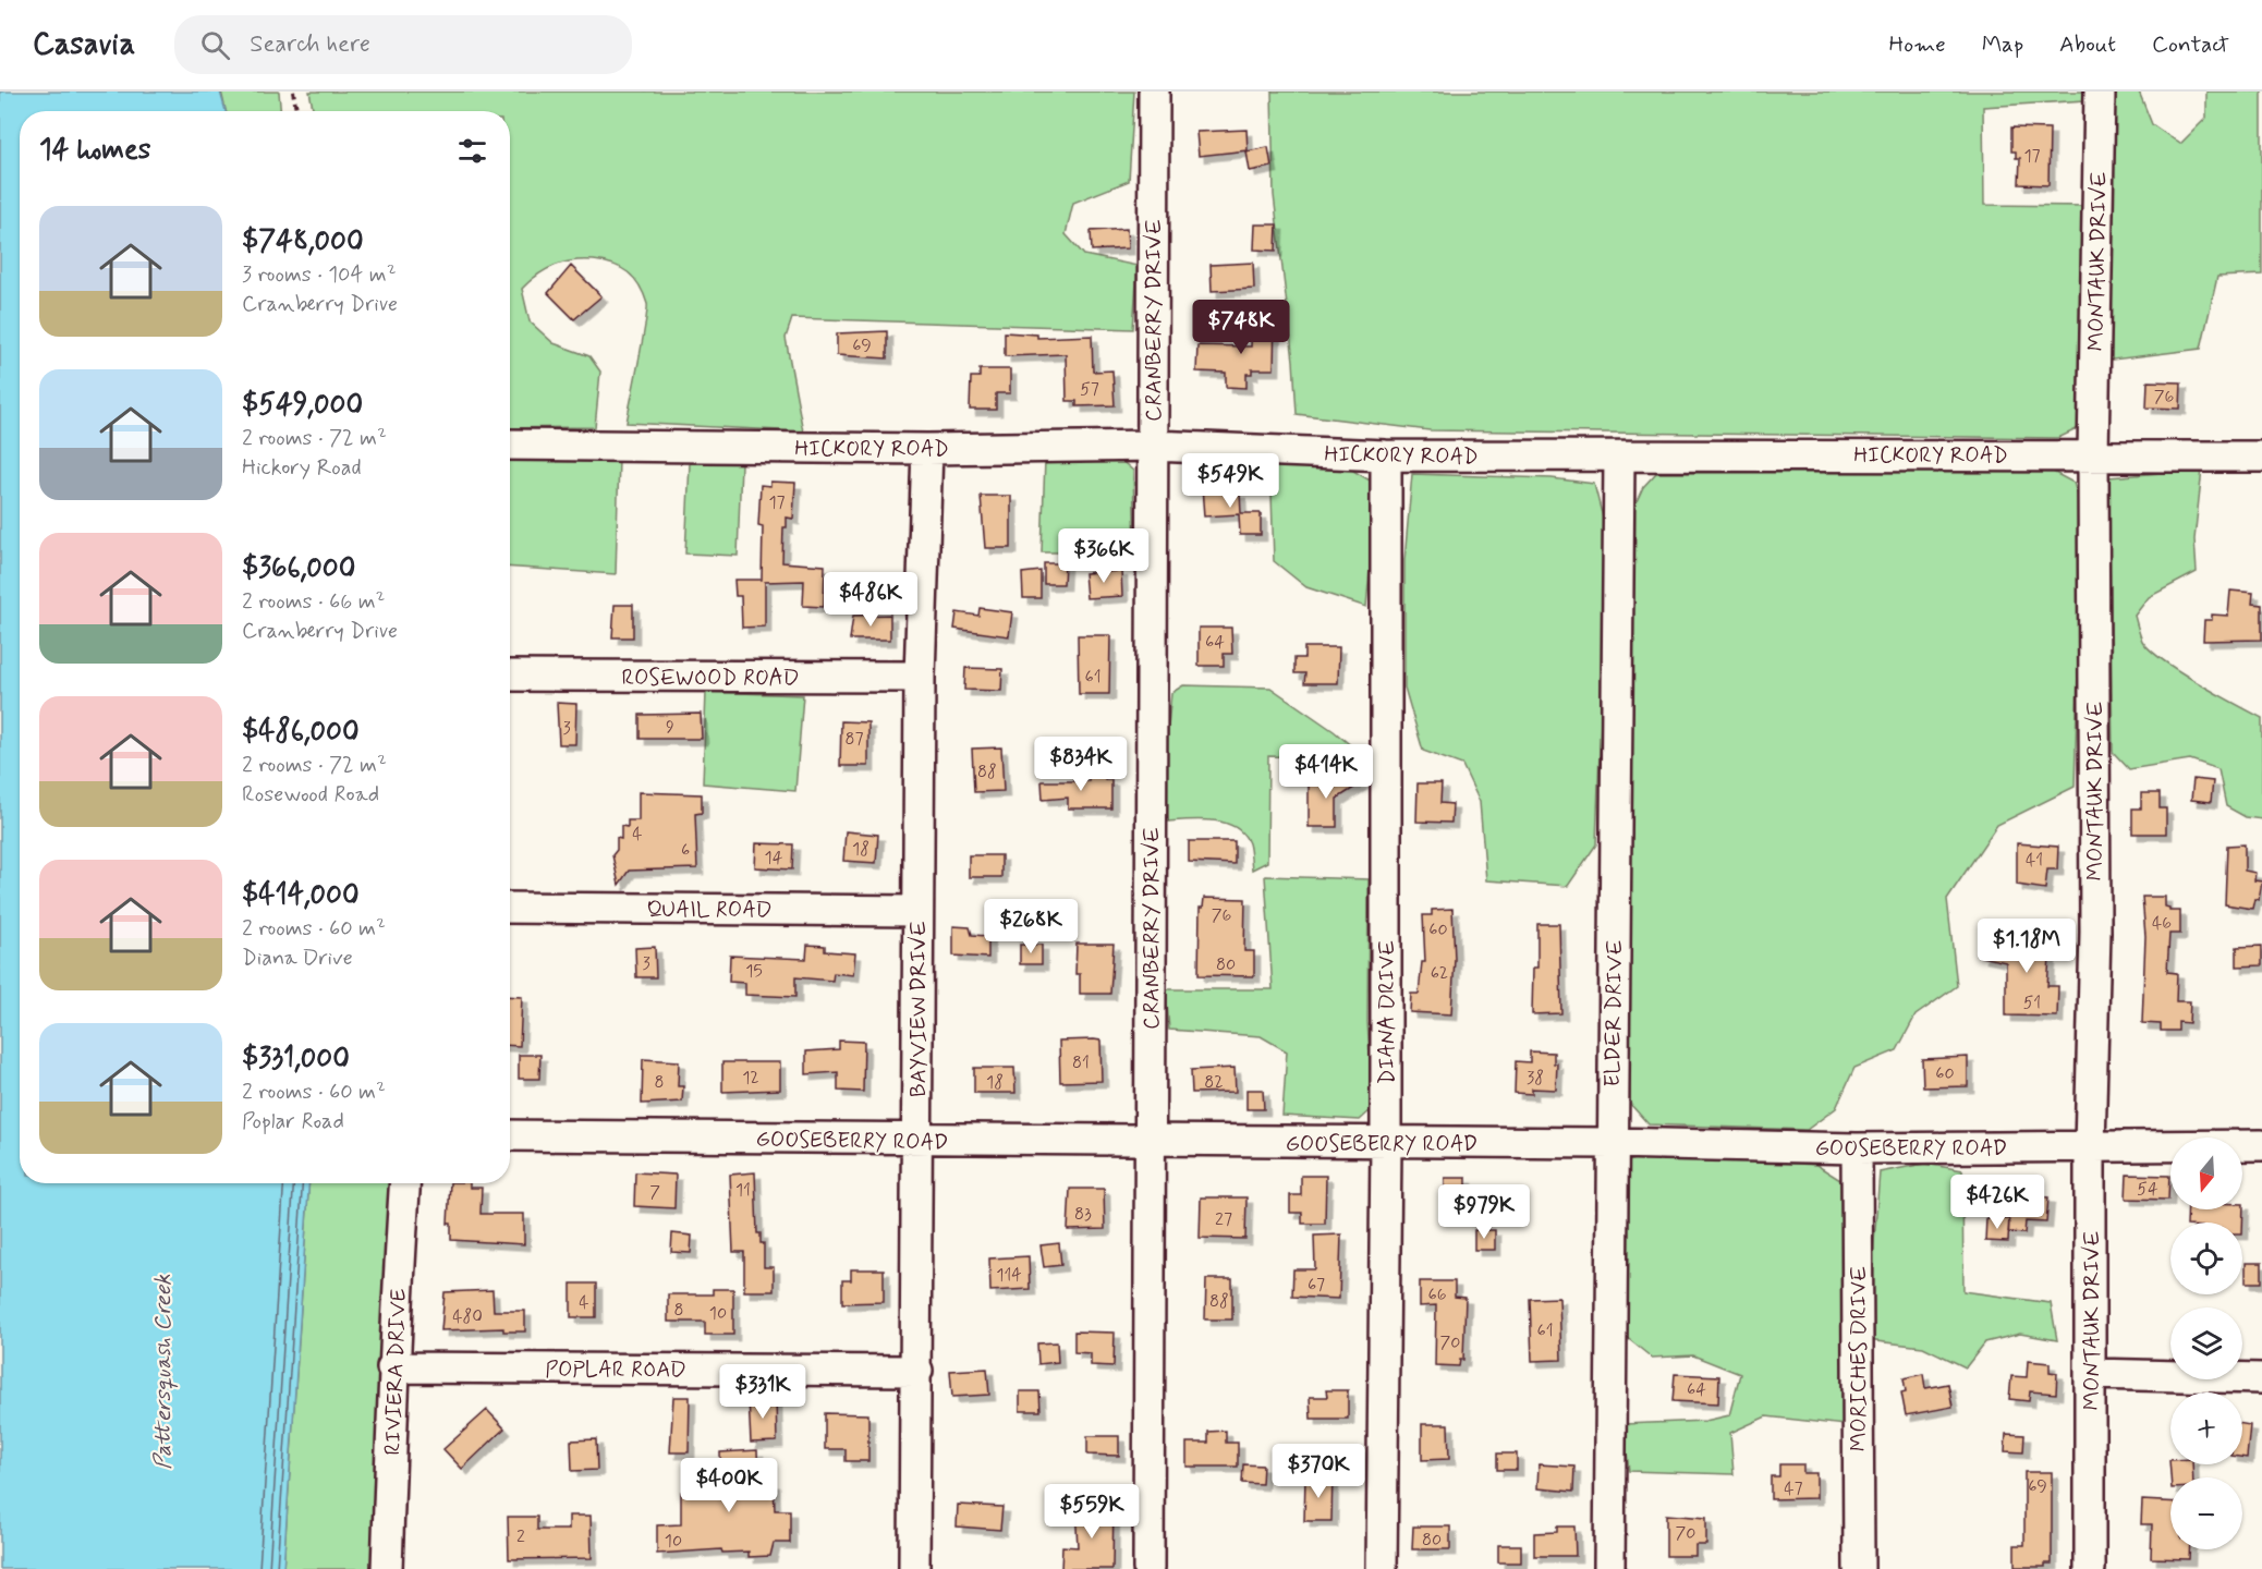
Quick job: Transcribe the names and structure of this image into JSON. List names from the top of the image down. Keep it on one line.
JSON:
{"streets":{"street":["MONTAUK DRIVE","CRANBERRY DRIVE","HICKORY ROAD","ROSEWOOD ROAD","QUAIL ROAD","BAYVIEW DRIVE","DIANA DRIVE","ELDER DRIVE","GOOSEBERRY ROAD","MORICHES DRIVE","POPLAR ROAD","RIVIERA DRIVE"]},"crossings":[["MONTAUK DRIVE","HICKORY ROAD"],["MONTAUK DRIVE","GOOSEBERRY ROAD"],["CRANBERRY DRIVE","HICKORY ROAD"],["CRANBERRY DRIVE","GOOSEBERRY ROAD"],["HICKORY ROAD","BAYVIEW DRIVE"],["HICKORY ROAD","DIANA DRIVE"],["HICKORY ROAD","ELDER DRIVE"],["ROSEWOOD ROAD","BAYVIEW DRIVE"],["QUAIL ROAD","BAYVIEW DRIVE"],["BAYVIEW DRIVE","GOOSEBERRY ROAD"],["BAYVIEW DRIVE","POPLAR ROAD"],["DIANA DRIVE","GOOSEBERRY ROAD"],["ELDER DRIVE","GOOSEBERRY ROAD"],["GOOSEBERRY ROAD","MORICHES DRIVE"],["POPLAR ROAD","RIVIERA DRIVE"]],"water":["Pattersquash Creek"],"house_numbers":["17","69","57","76","17","64","61","9","3","87","88","4","18","6","14","41","76","46","60","3","80","15","62","51","81","60","12","38","8","18","82","54","11","7","83","27","114","67","66","88","4","8","10","480","61","70","64","69","47","70","2","80","10"],"north":"bottom","page":{"header":"Casavia","search":"Search here","nav":["Home","Map","About","Contact"],"heading":"14 homes","list":[{"name":"$748,000","note":"3 rooms · 104 m² · Cranberry Drive"},{"name":"$549,000","note":"2 rooms · 72 m² · Hickory Road"},{"name":"$366,000","note":"2 rooms · 66 m² · Cranberry Drive"},{"name":"$486,000","note":"2 rooms · 72 m² · Rosewood Road"},{"name":"$414,000","note":"2 rooms · 60 m² · Diana Drive"},{"name":"$331,000","note":"2 rooms · 60 m² · Poplar Road"}],"price":["$748K","$549K","$366K","$486K","$834K","$414K","$268K","$1.18M","$426K","$979K","$331K","$370K","$400K","$559K"],"map_buttons":["+","−"]}}
